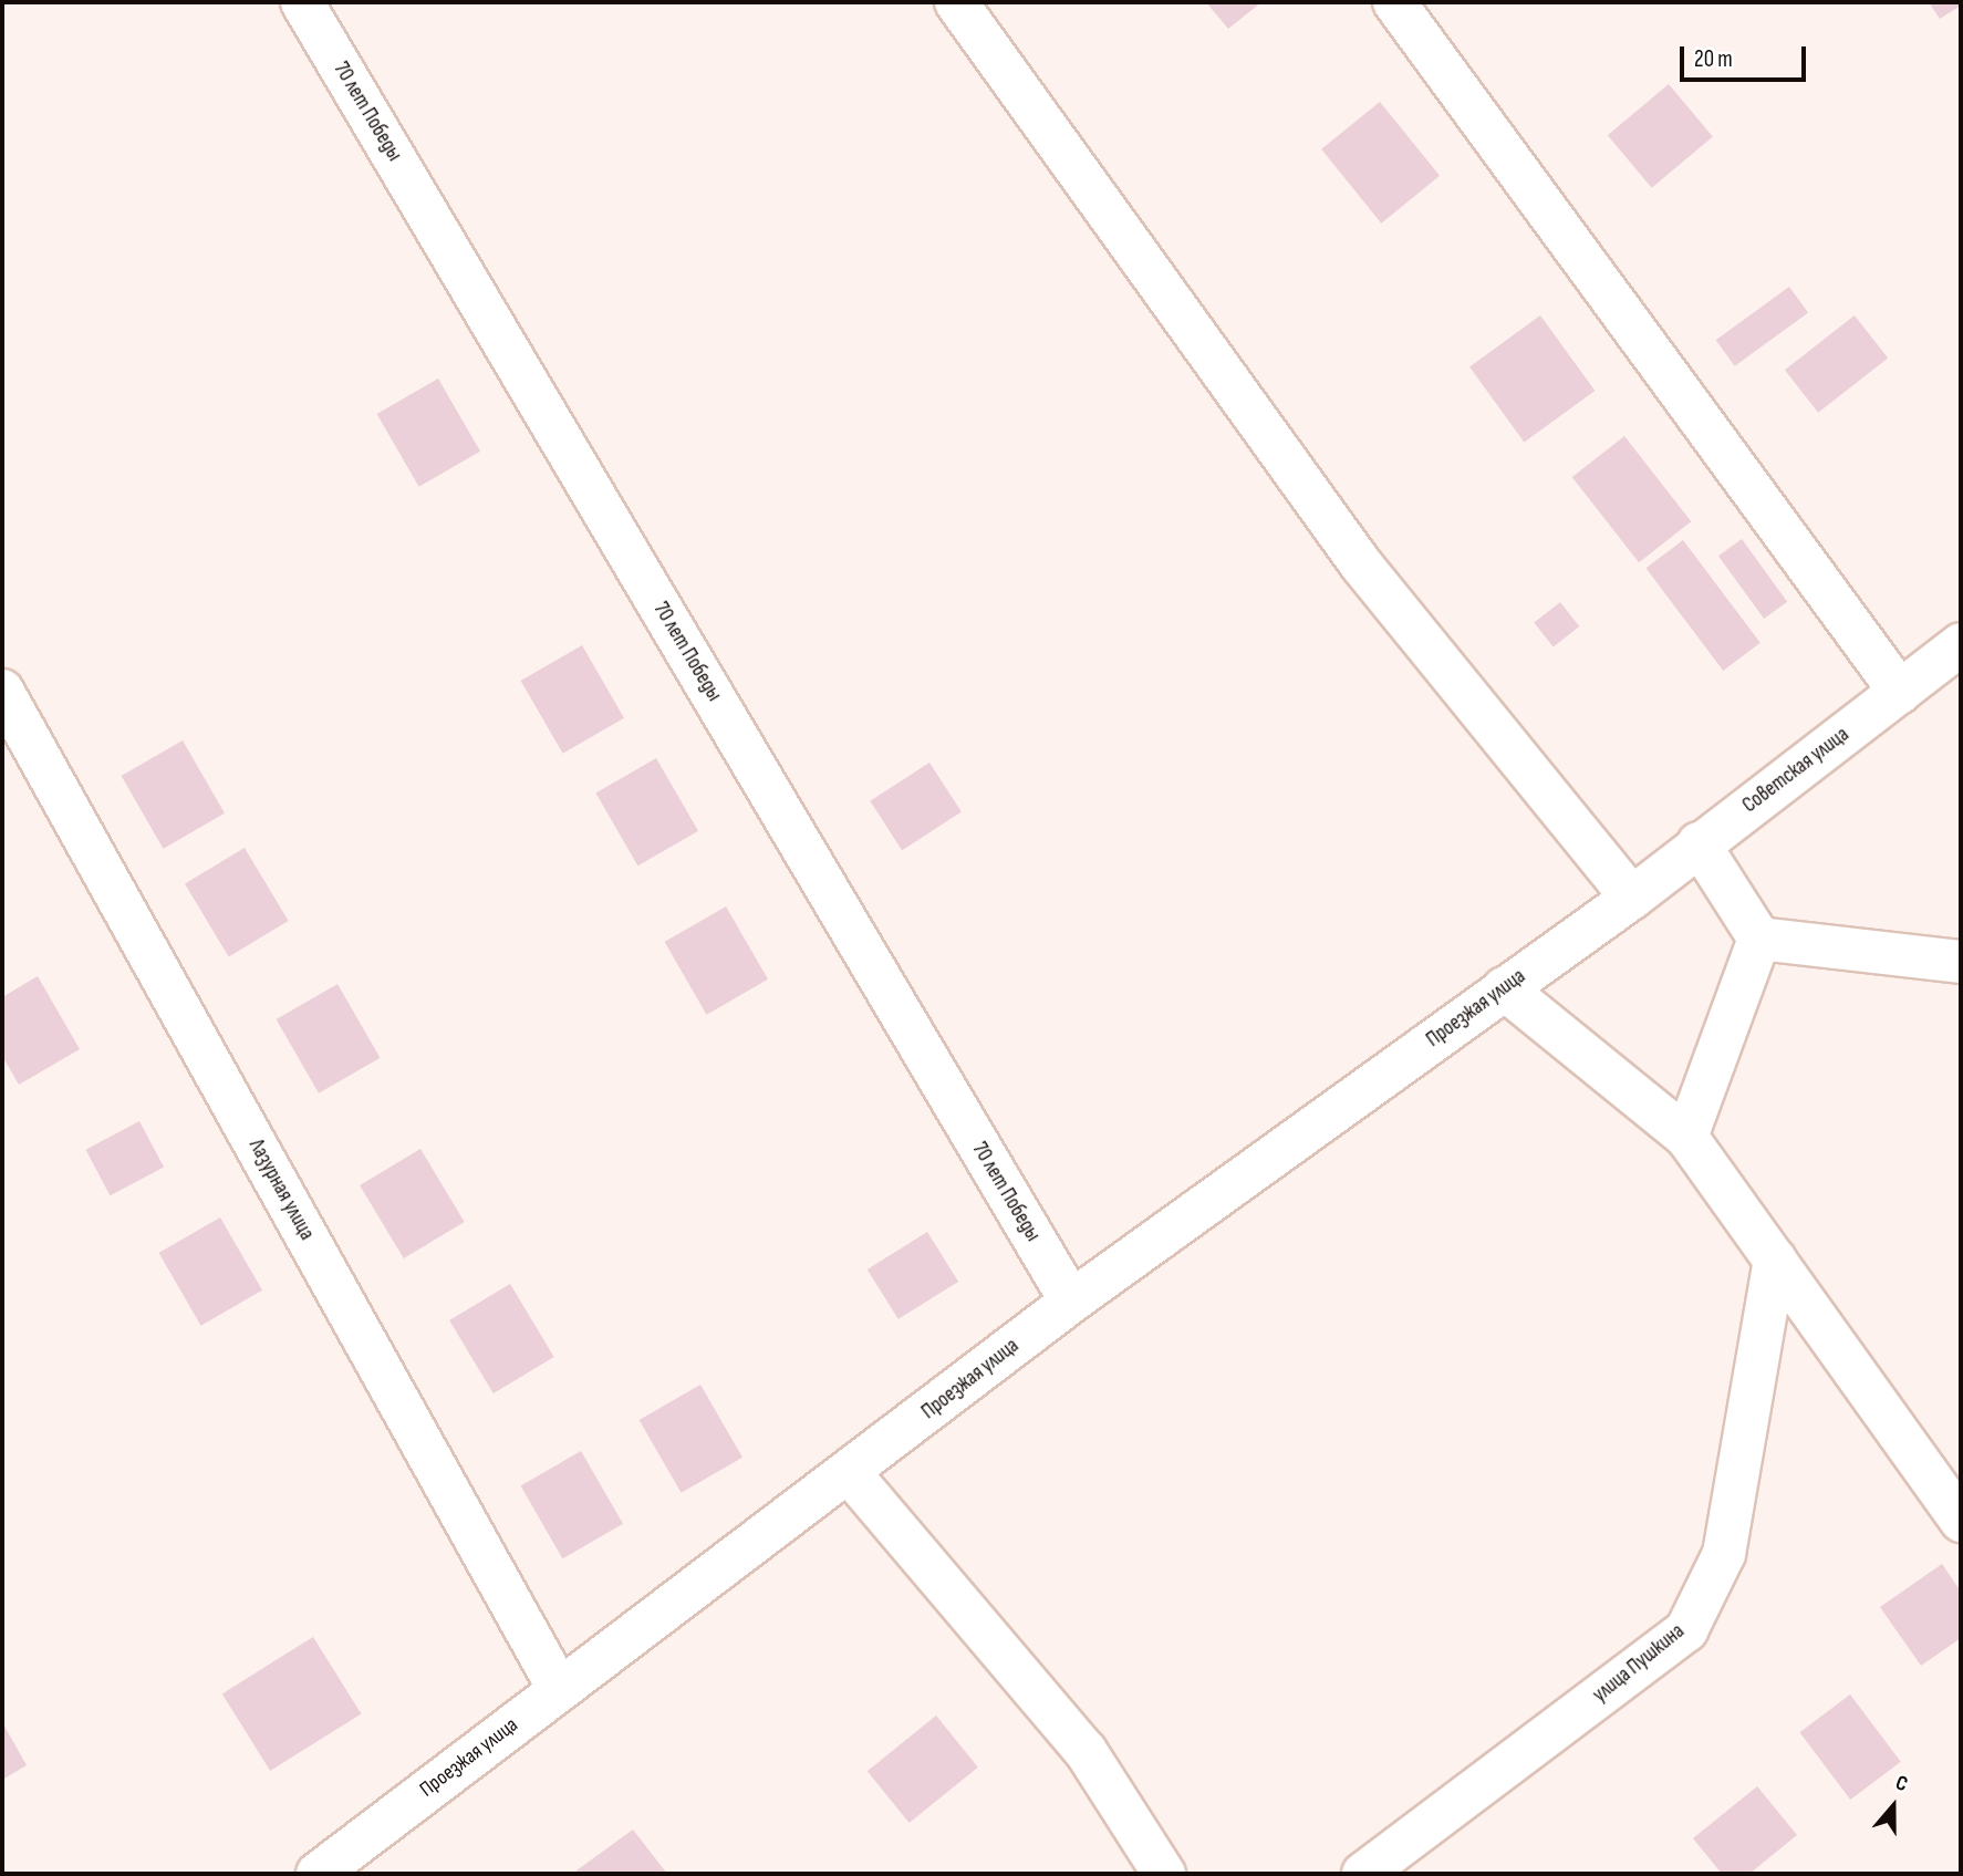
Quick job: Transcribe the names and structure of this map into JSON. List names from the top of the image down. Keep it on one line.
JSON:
{"streets":{"street":["70 лет Победы","Советская улица","Проезжая улица","Лазурная улица","улица Пушкина"]},"crossings":[["70 лет Победы","Проезжая улица"],["Советская улица","Проезжая улица"],["Проезжая улица","Лазурная улица"]],"scale_bar":"20 m","north":"top"}
